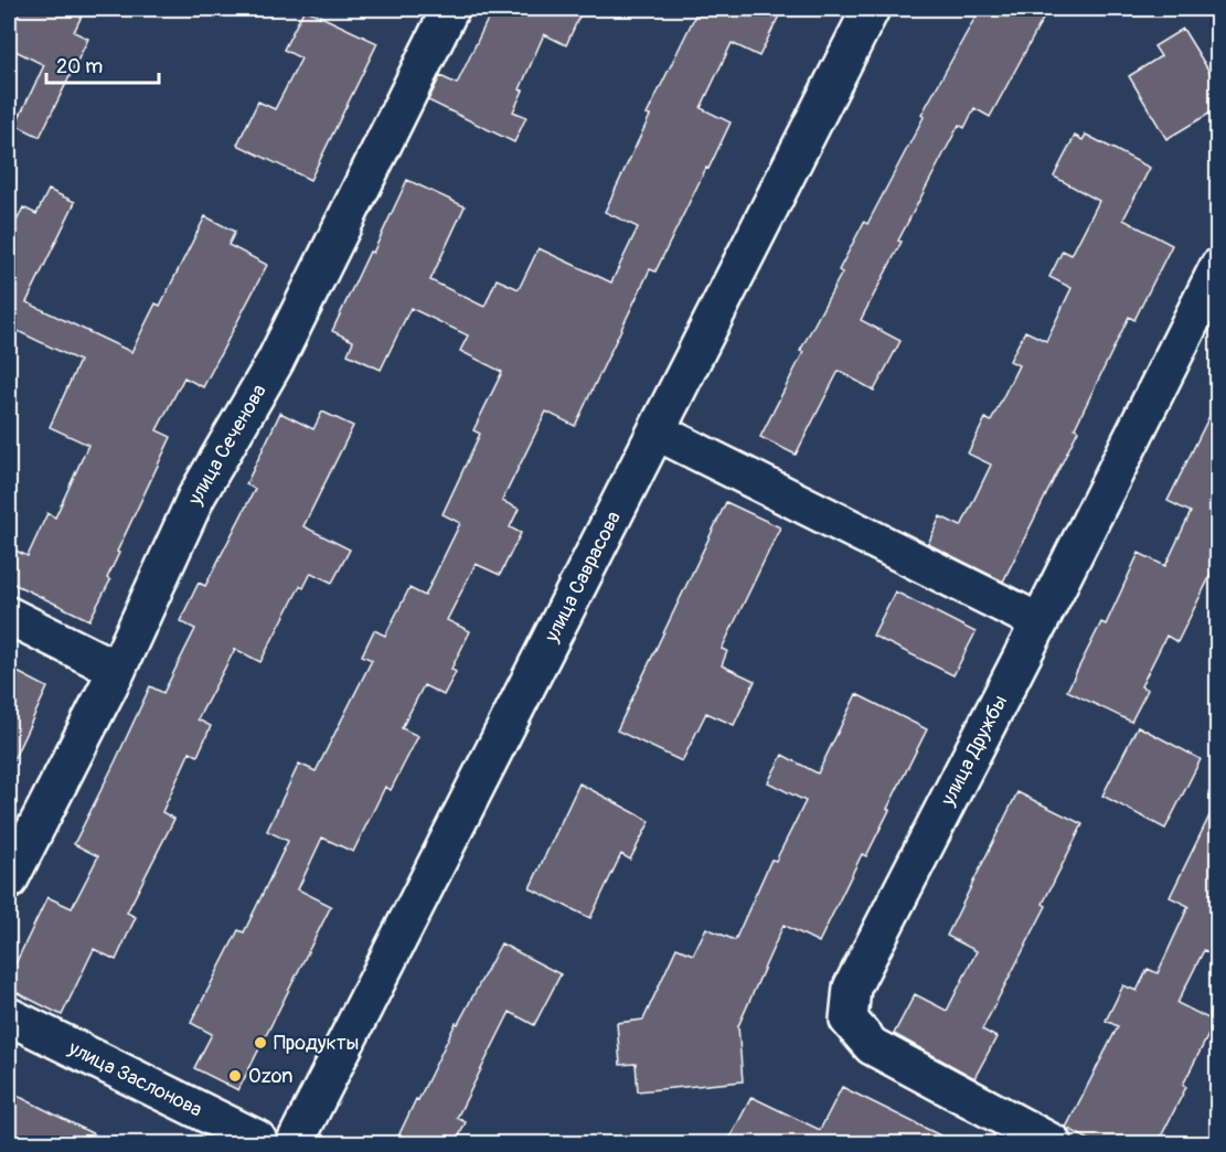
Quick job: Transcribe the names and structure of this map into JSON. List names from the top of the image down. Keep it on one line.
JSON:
{"streets":{"street":["улица Сеченова","улица Саврасова","улица Дружбы","улица Заслонова"]},"places":["Продукты","Ozon"],"scale_bar":"20 m"}
